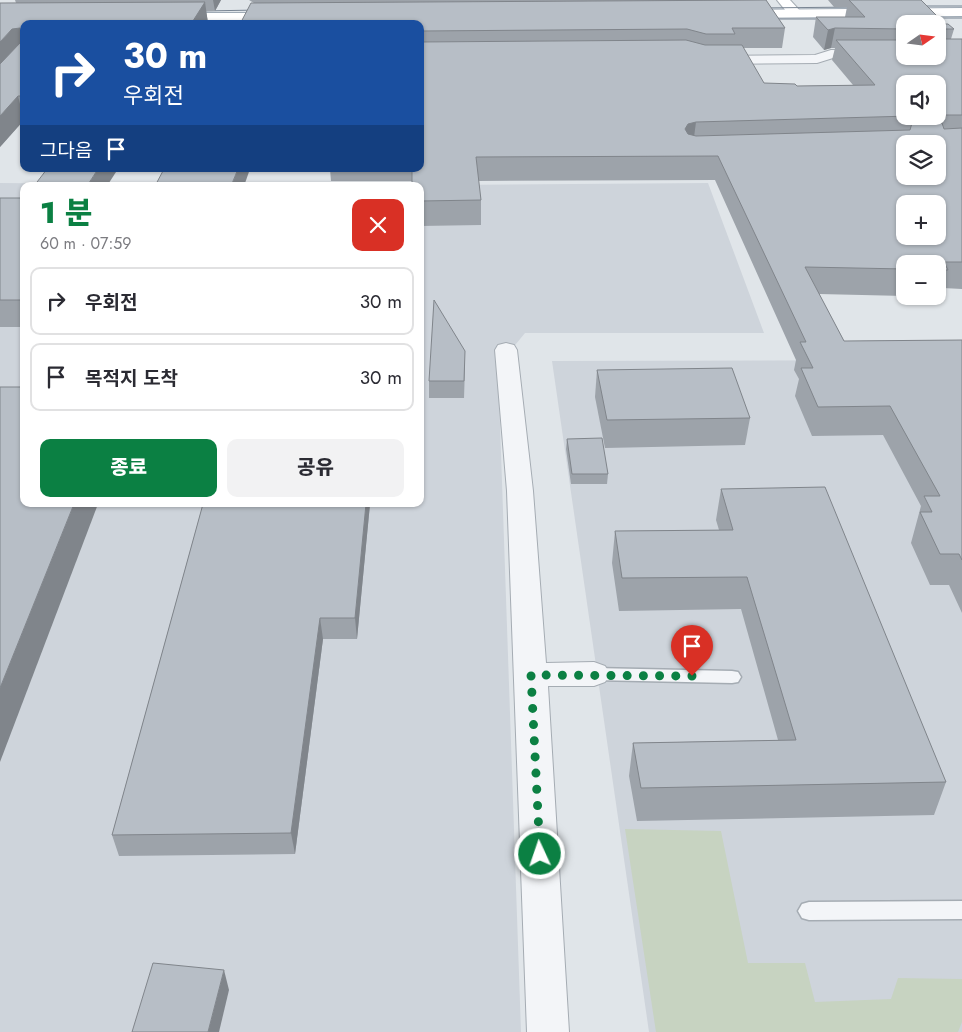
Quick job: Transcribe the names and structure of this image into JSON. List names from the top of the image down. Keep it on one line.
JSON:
{"north":"right","page":{"map_buttons":["+","−"],"turn":["30 m","우회전"],"then":"그다음","heading":["1 분","60 m · 07:59"],"list":[{"name":"우회전","value":"30 m"},{"name":"목적지 도착","value":"30 m"}],"buttons":["종료","공유"]}}
